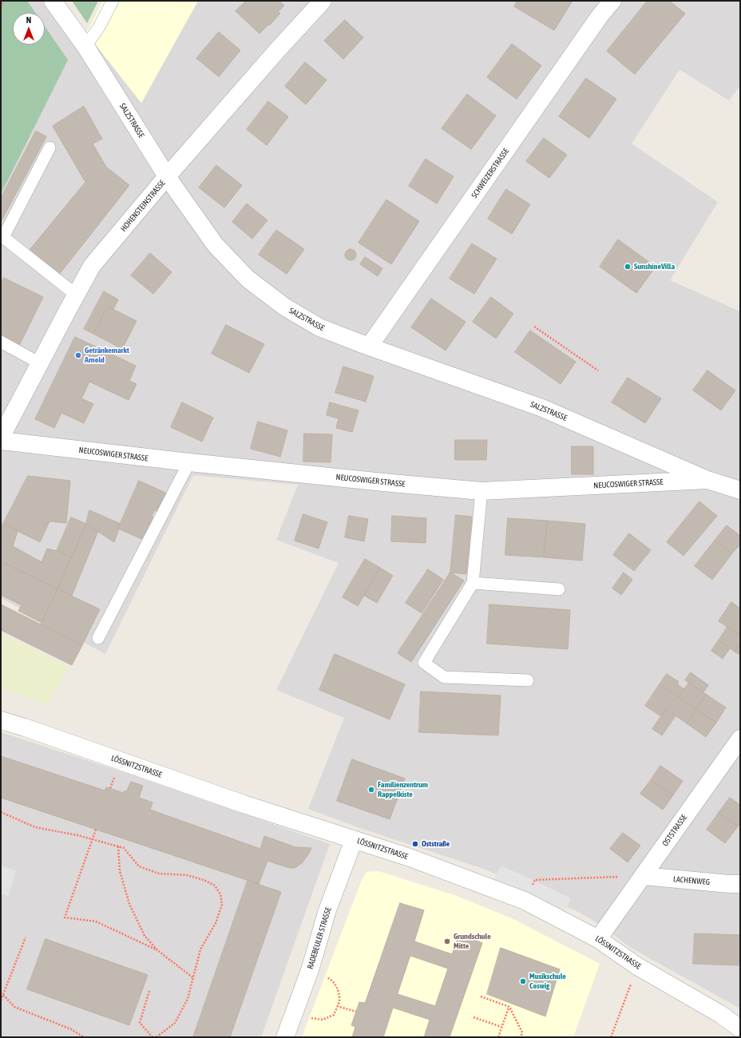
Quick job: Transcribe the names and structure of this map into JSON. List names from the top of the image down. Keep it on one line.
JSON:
{"streets":{"street":["SALZSTRASSE","SCHWEIZERSTRASSE","HOHENSTEINSTRASSE","NEUCOSWIGER STRASSE","LÖSSNITZSTRASSE","OSTSTRASSE","LACHENWEG","RADEBEULER STRASSE"]},"crossings":[["SALZSTRASSE","SCHWEIZERSTRASSE"],["SALZSTRASSE","HOHENSTEINSTRASSE"],["SALZSTRASSE","NEUCOSWIGER STRASSE"],["LÖSSNITZSTRASSE","OSTSTRASSE"],["LÖSSNITZSTRASSE","RADEBEULER STRASSE"],["OSTSTRASSE","LACHENWEG"]],"places":["SunshineVilla","Getränkemarkt Arnold","Familienzentrum Rappelkiste","Oststraße","Grundschule Mitte","Musikschule Coswig"],"north":"top"}
